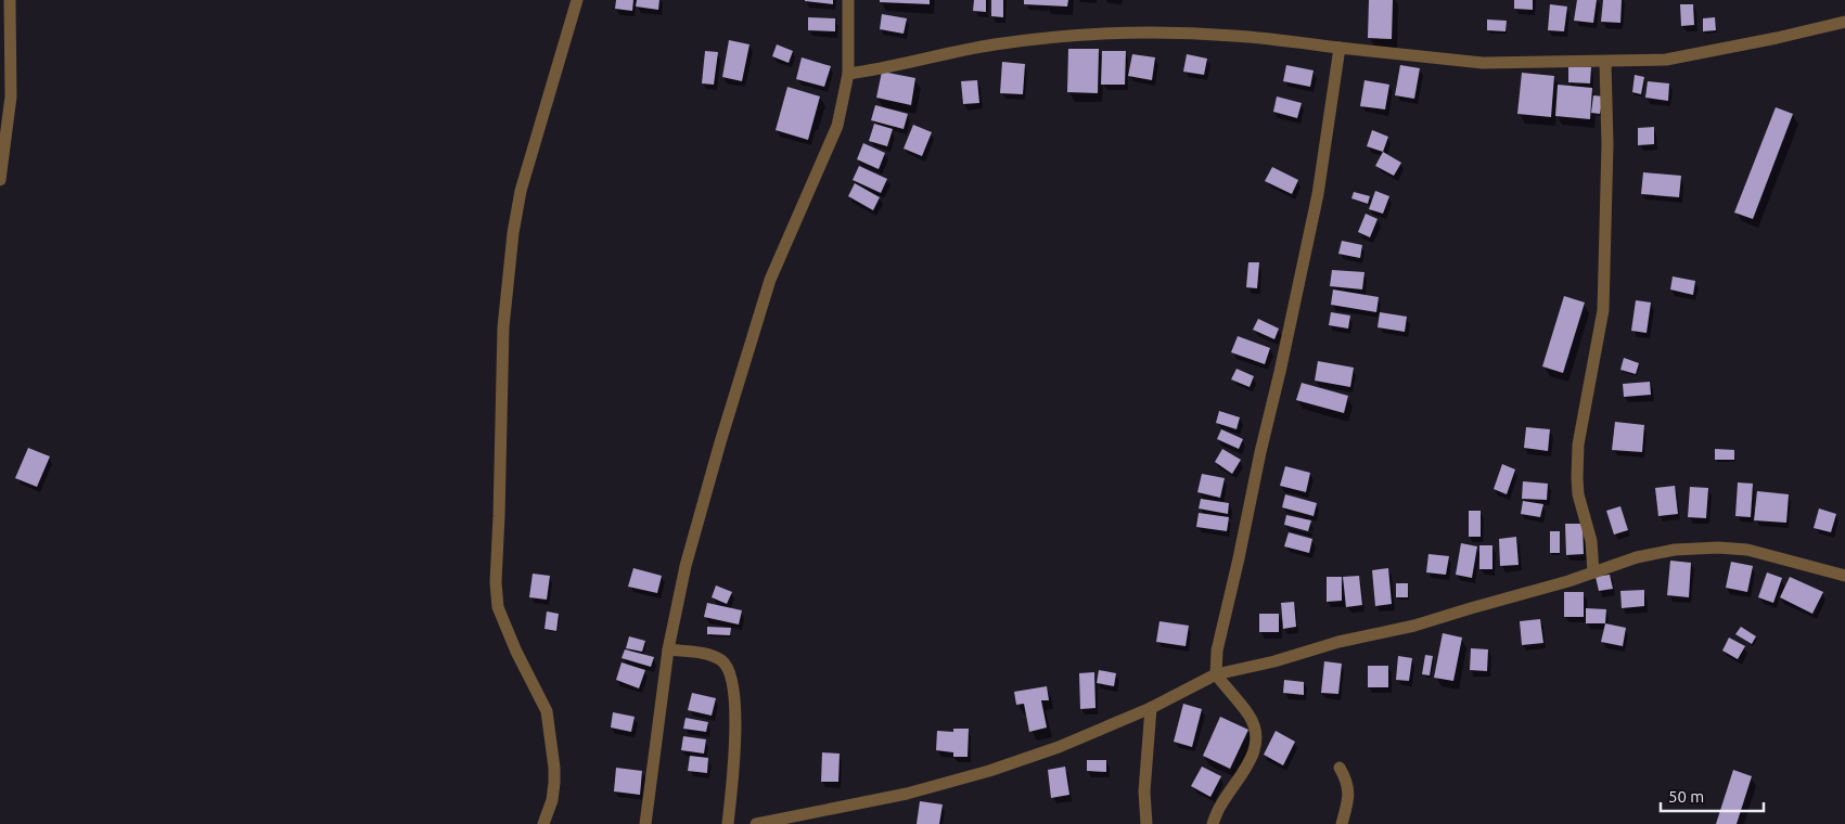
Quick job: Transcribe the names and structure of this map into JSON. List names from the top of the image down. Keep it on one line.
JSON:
{"scale_bar":"50 m"}
